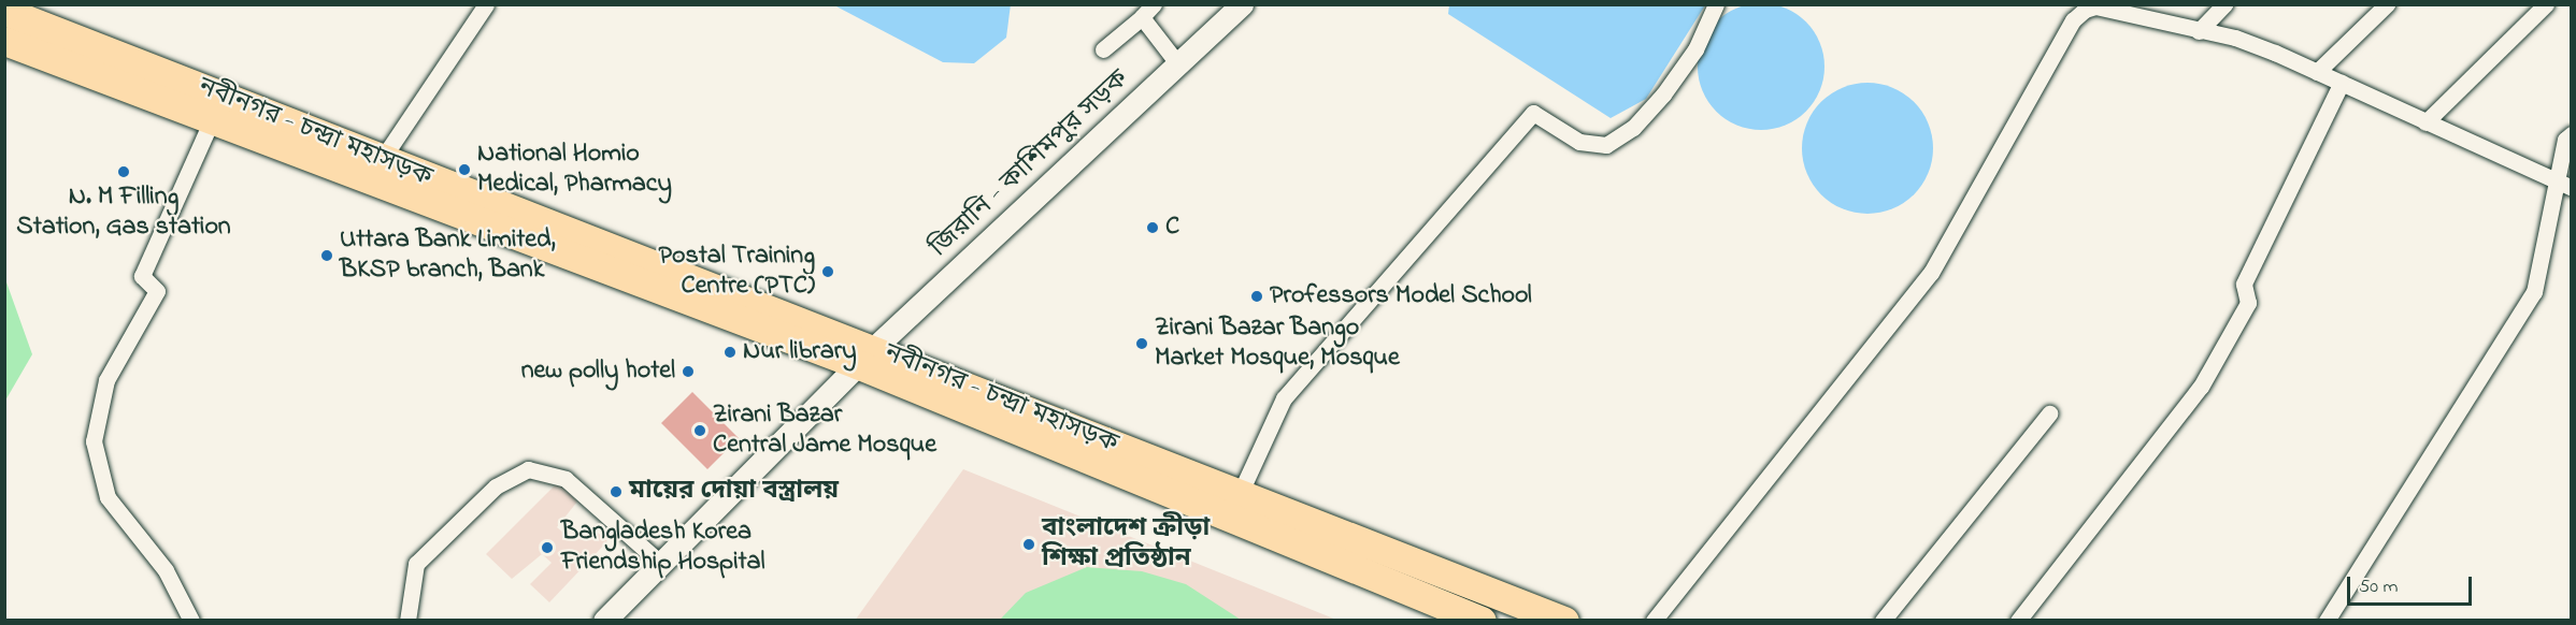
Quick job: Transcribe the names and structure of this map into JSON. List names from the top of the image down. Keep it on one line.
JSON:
{"streets":{"highway":["নবীনগর - চন্দ্রা মহাসড়ক"],"street":["জিরানি - কাশিমপুর সড়ক"]},"crossings":[["নবীনগর - চন্দ্রা মহাসড়ক","জিরানি - কাশিমপুর সড়ক"]],"places":["National Homio Medical, Pharmacy","N. M Filling Station, Gas station","C","Uttara Bank Limited, BKSP branch, Bank","Postal Training Centre (PTC)","Professors Model School","Zirani Bazar Bango Market Mosque, Mosque","Nur library","new polly hotel","Zirani Bazar Central Jame Mosque","মায়ের দোয়া বস্ত্রালয়","বাংলাদেশ ক্রীড়া শিক্ষা প্রতিষ্ঠান","Bangladesh Korea Friendship Hospital"],"scale_bar":"50 m"}
